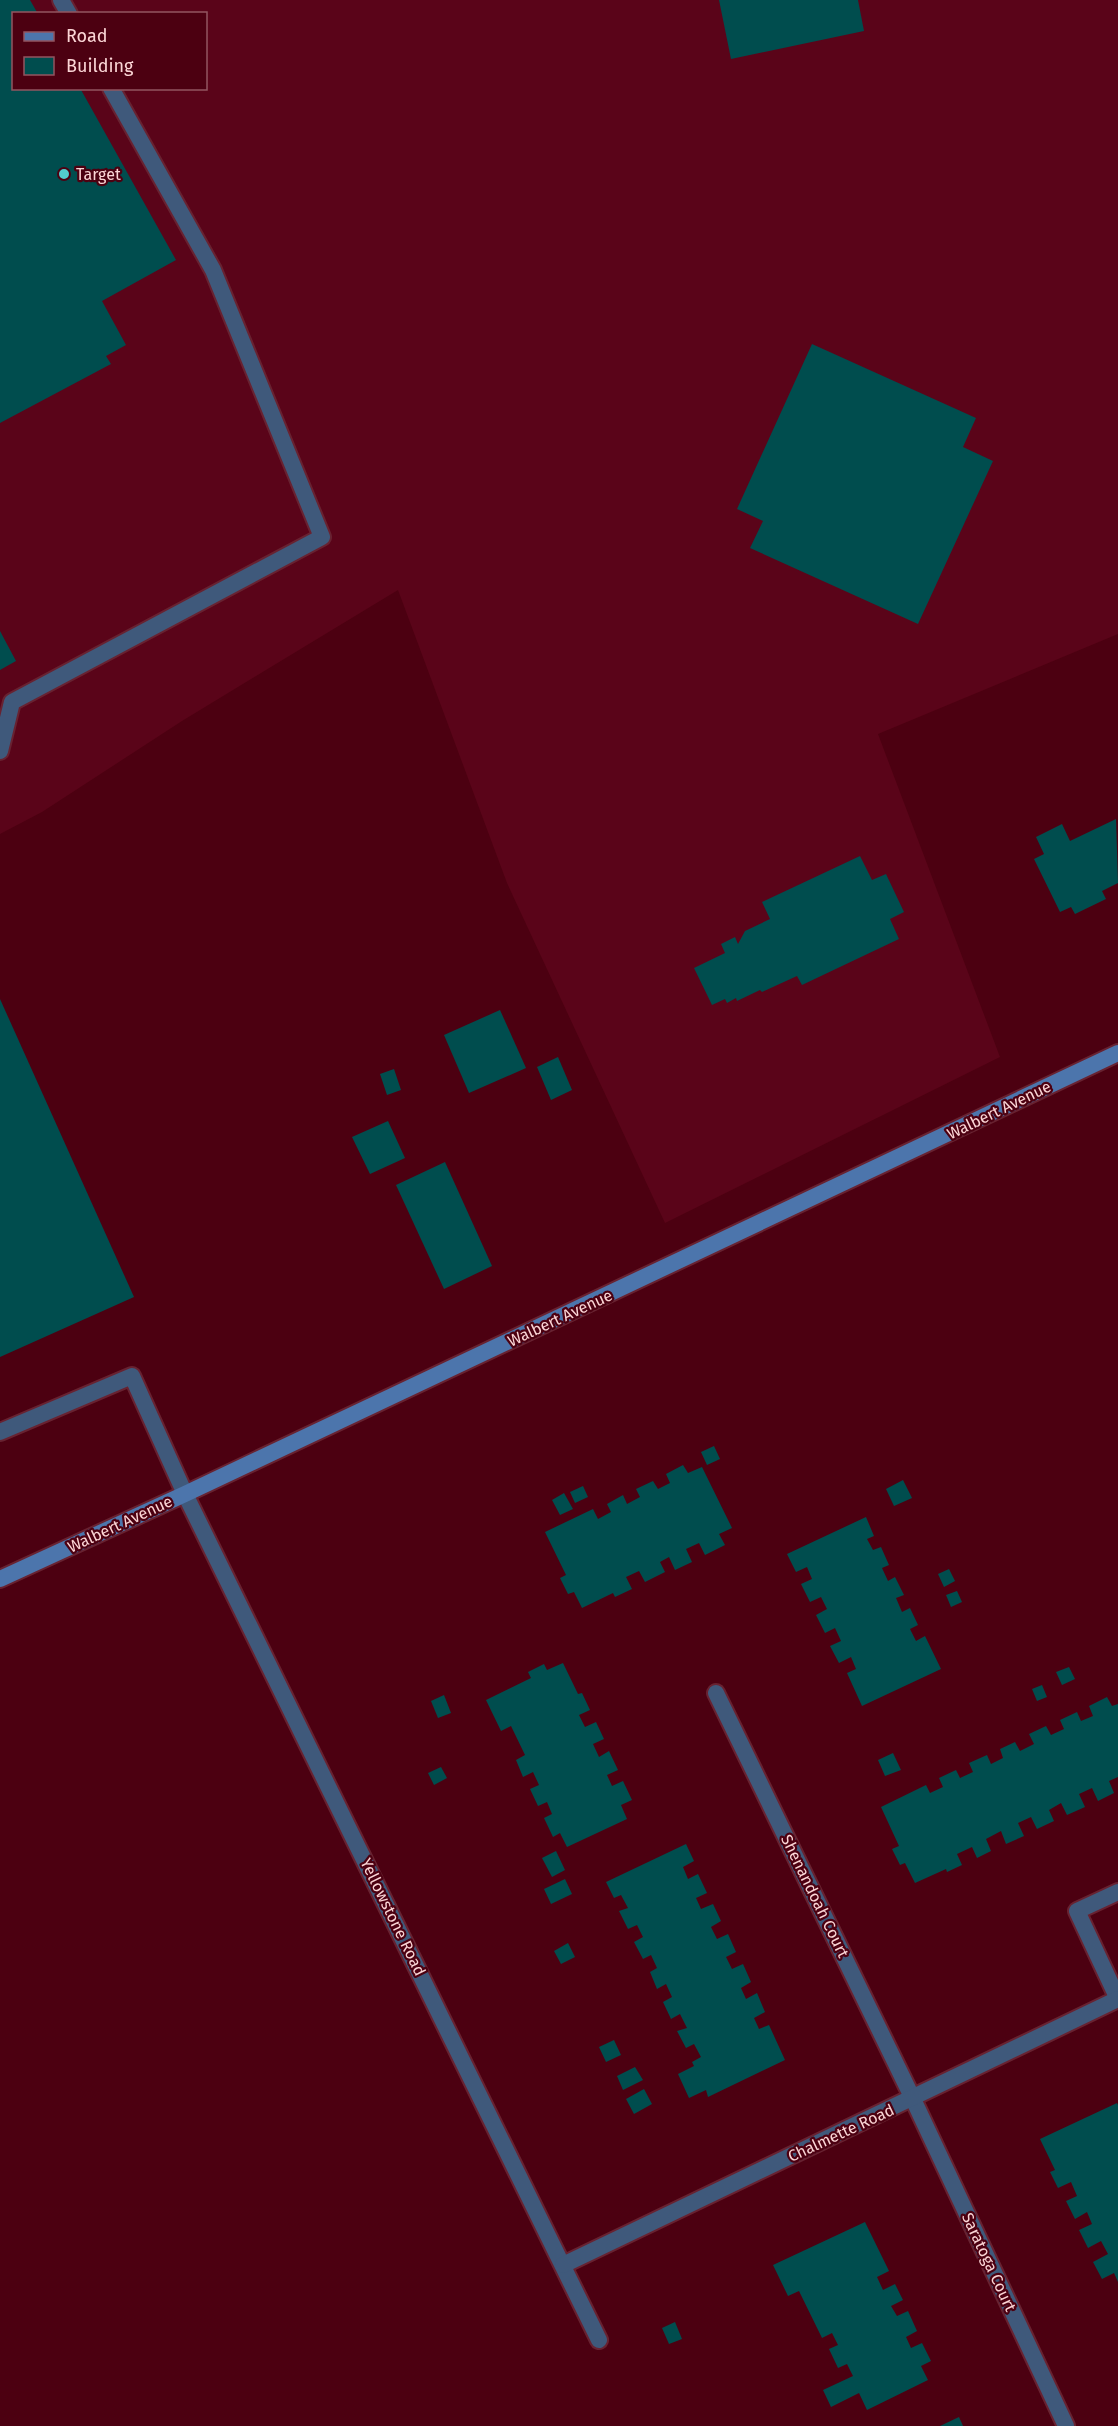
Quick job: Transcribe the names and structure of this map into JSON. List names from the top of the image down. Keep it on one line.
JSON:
{"streets":{"main road":["Walbert Avenue"],"street":["Shenandoah Court","Yellowstone Road","Chalmette Road","Saratoga Court"]},"crossings":[["Walbert Avenue","Yellowstone Road"],["Shenandoah Court","Chalmette Road"],["Shenandoah Court","Saratoga Court"],["Yellowstone Road","Chalmette Road"],["Chalmette Road","Saratoga Court"]],"places":["Target"],"legend":["Road","Building"]}
